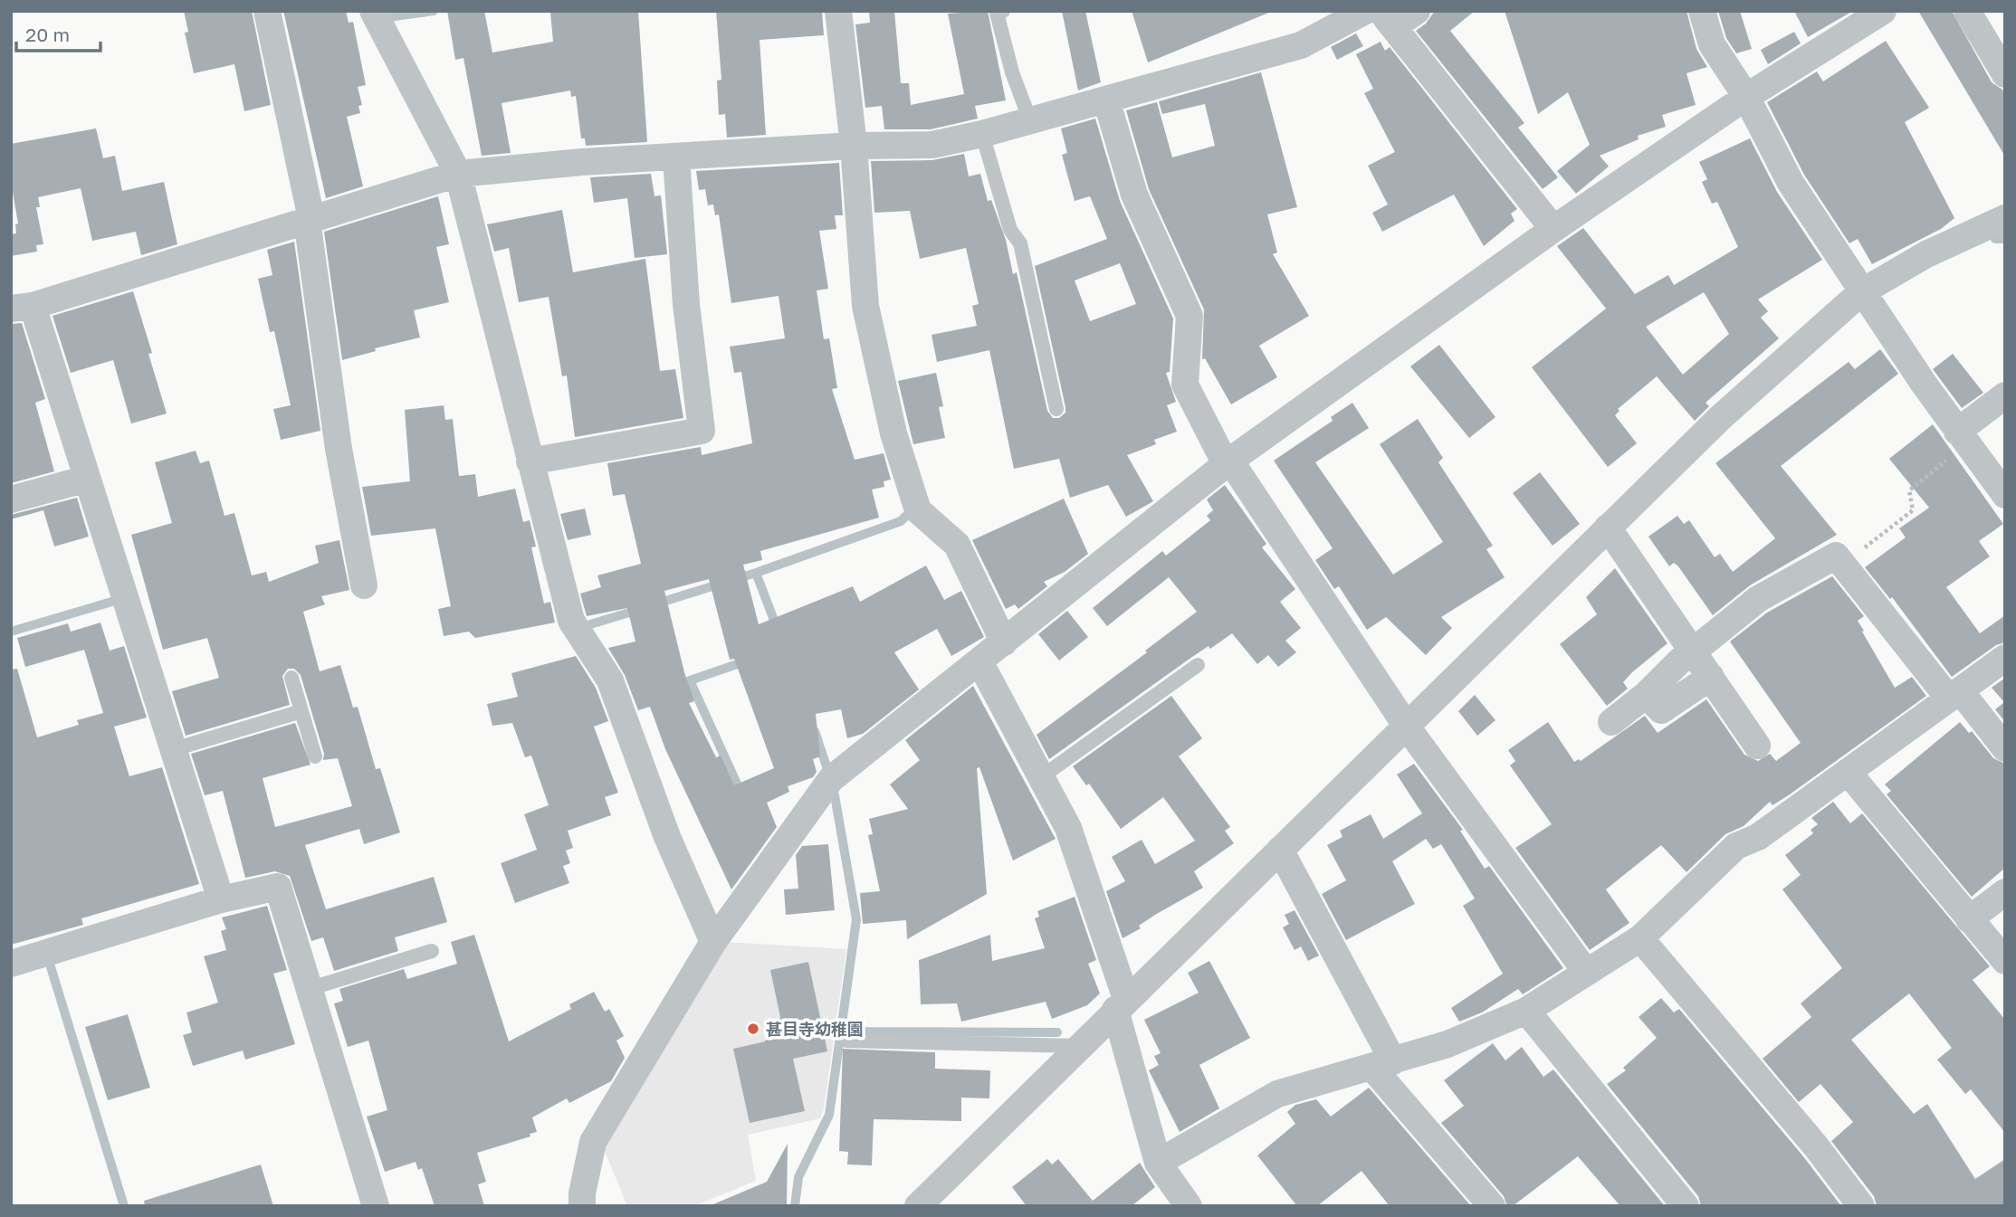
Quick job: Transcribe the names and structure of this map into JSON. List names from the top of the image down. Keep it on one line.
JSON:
{"places":["甚目寺幼稚園"],"scale_bar":"20 m"}
